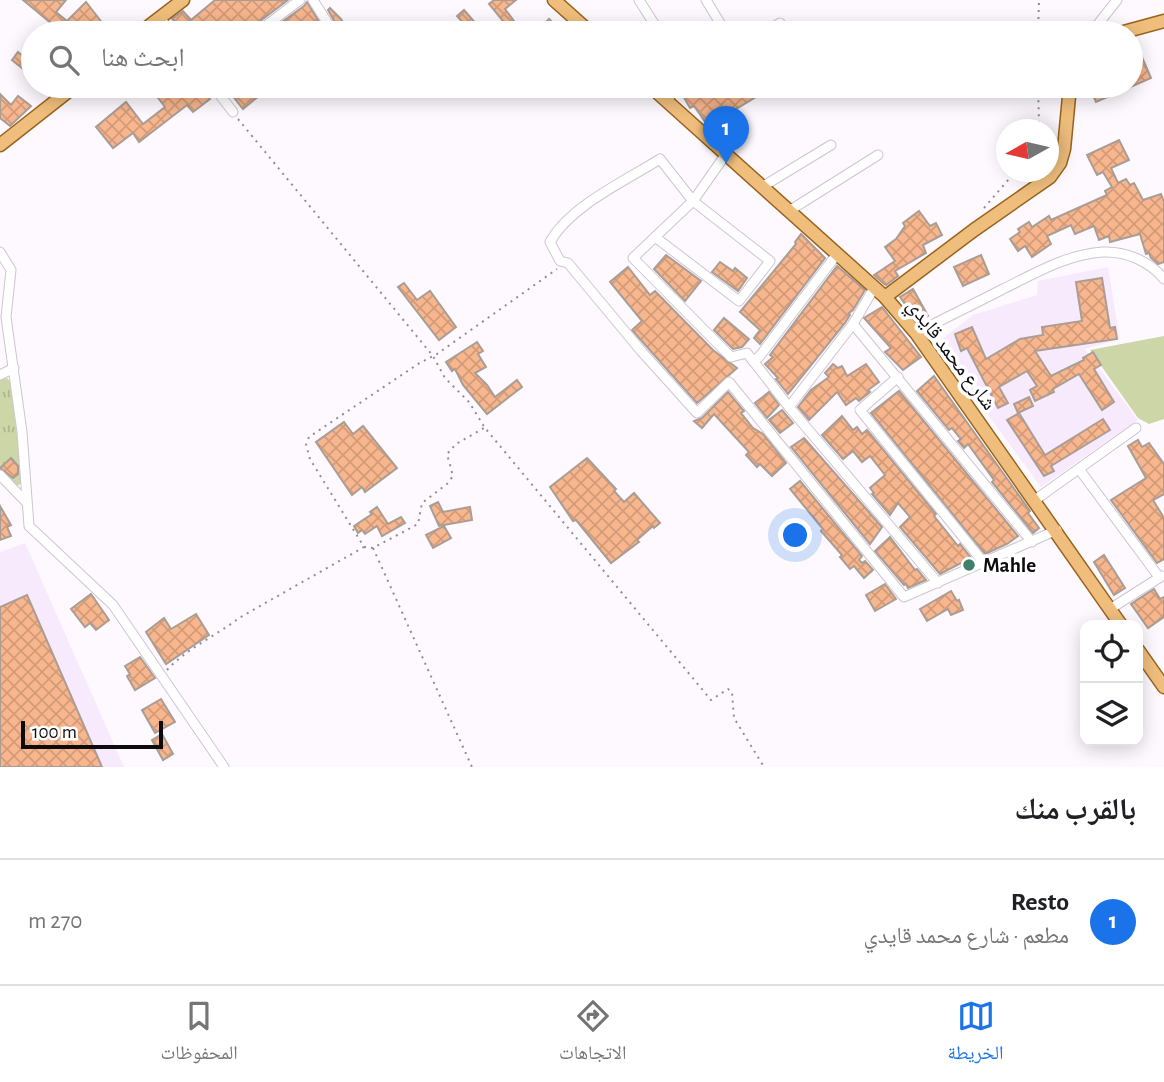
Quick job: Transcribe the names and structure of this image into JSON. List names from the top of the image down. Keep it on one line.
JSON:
{"streets":{"main road":["شارع محمد قايدي"]},"places":["Mahle"],"scale_bar":"100 m","north":"left","page":{"search":"ابحث هنا","pins":"1","scale":"100 m","heading":"بالقرب منك","list":[{"mark":"1","name":"Resto","note":"مطعم · شارع محمد قايدي","value":"270 m"}],"nav":["الخريطة","الاتجاهات","المحفوظات"]}}
